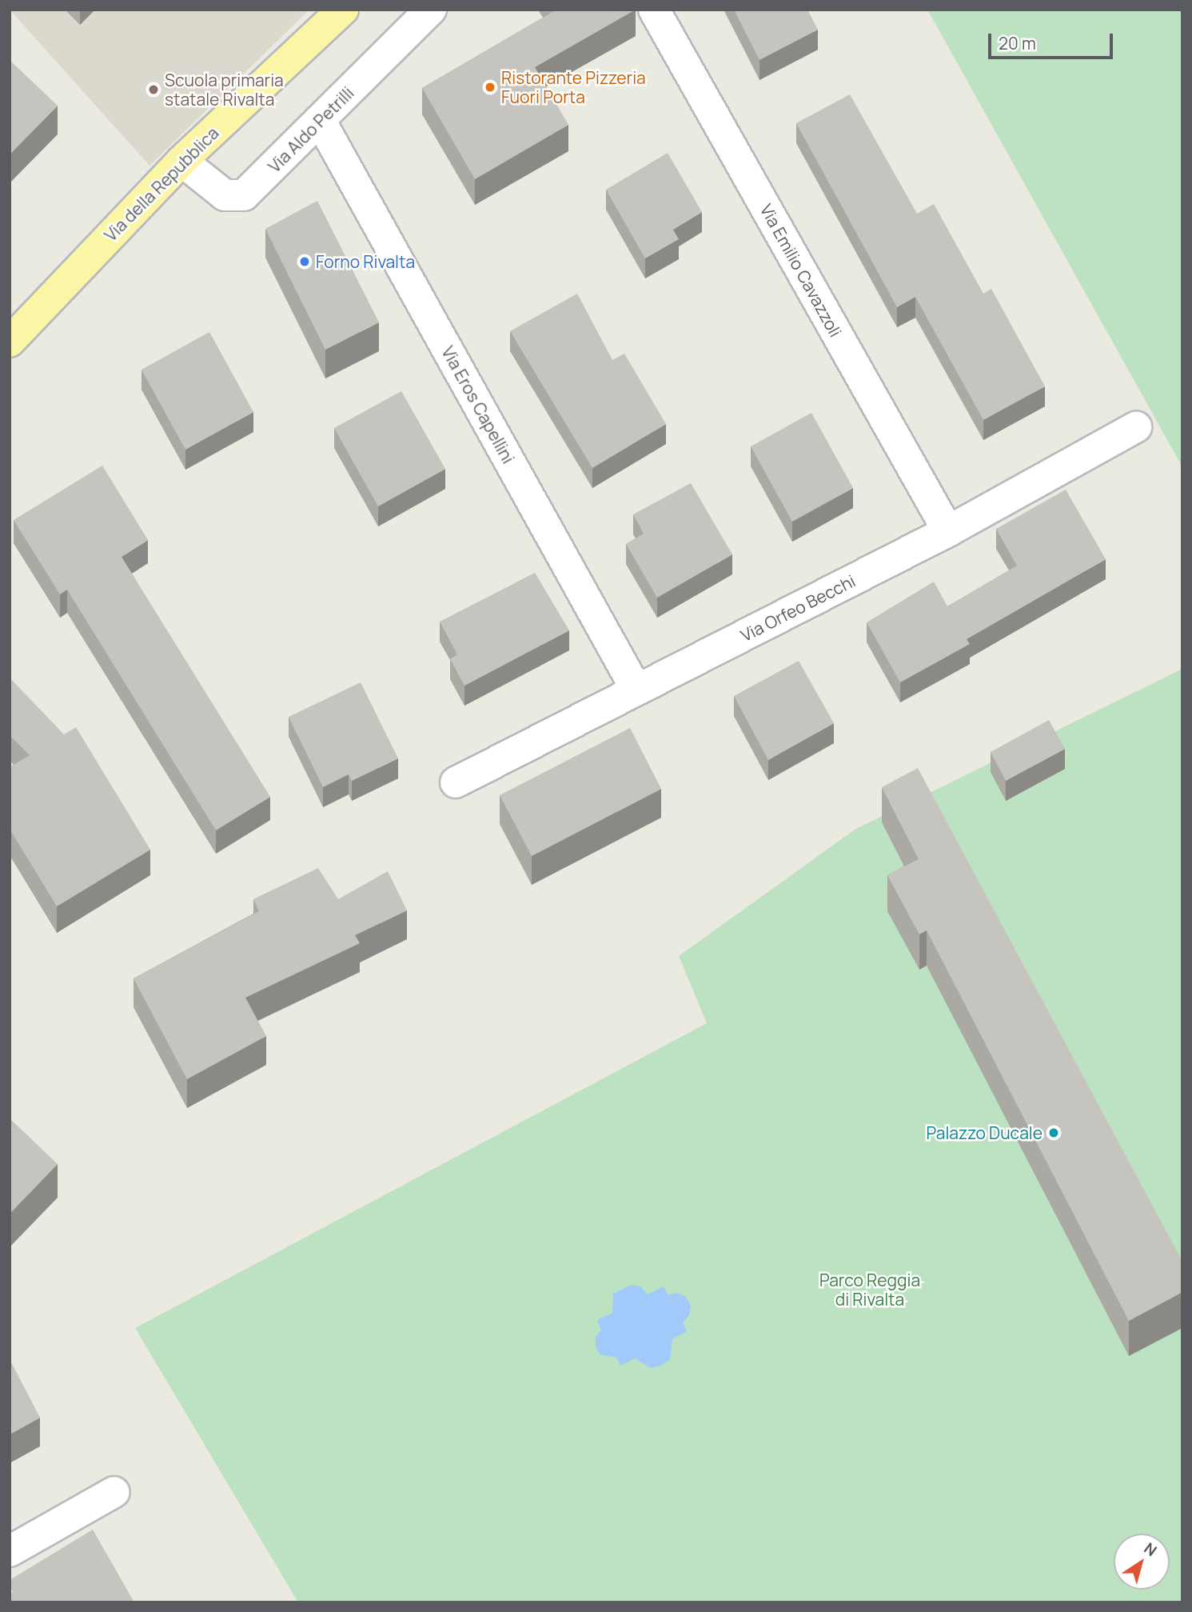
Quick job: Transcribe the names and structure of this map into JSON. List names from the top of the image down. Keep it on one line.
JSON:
{"streets":{"main road":["Via della Repubblica"],"street":["Via Aldo Petrilli","Via Emilio Cavazzoli","Via Eros Capellini","Via Orfeo Becchi"]},"crossings":[["Via Aldo Petrilli","Via della Repubblica"],["Via Aldo Petrilli","Via Eros Capellini"],["Via Emilio Cavazzoli","Via Orfeo Becchi"],["Via Eros Capellini","Via Orfeo Becchi"]],"parks":["Parco Reggia di Rivalta"],"places":["Ristorante Pizzeria Fuori Porta","Scuola primaria statale Rivalta","Forno Rivalta","Palazzo Ducale"],"scale_bar":"20 m","north":"top right"}
